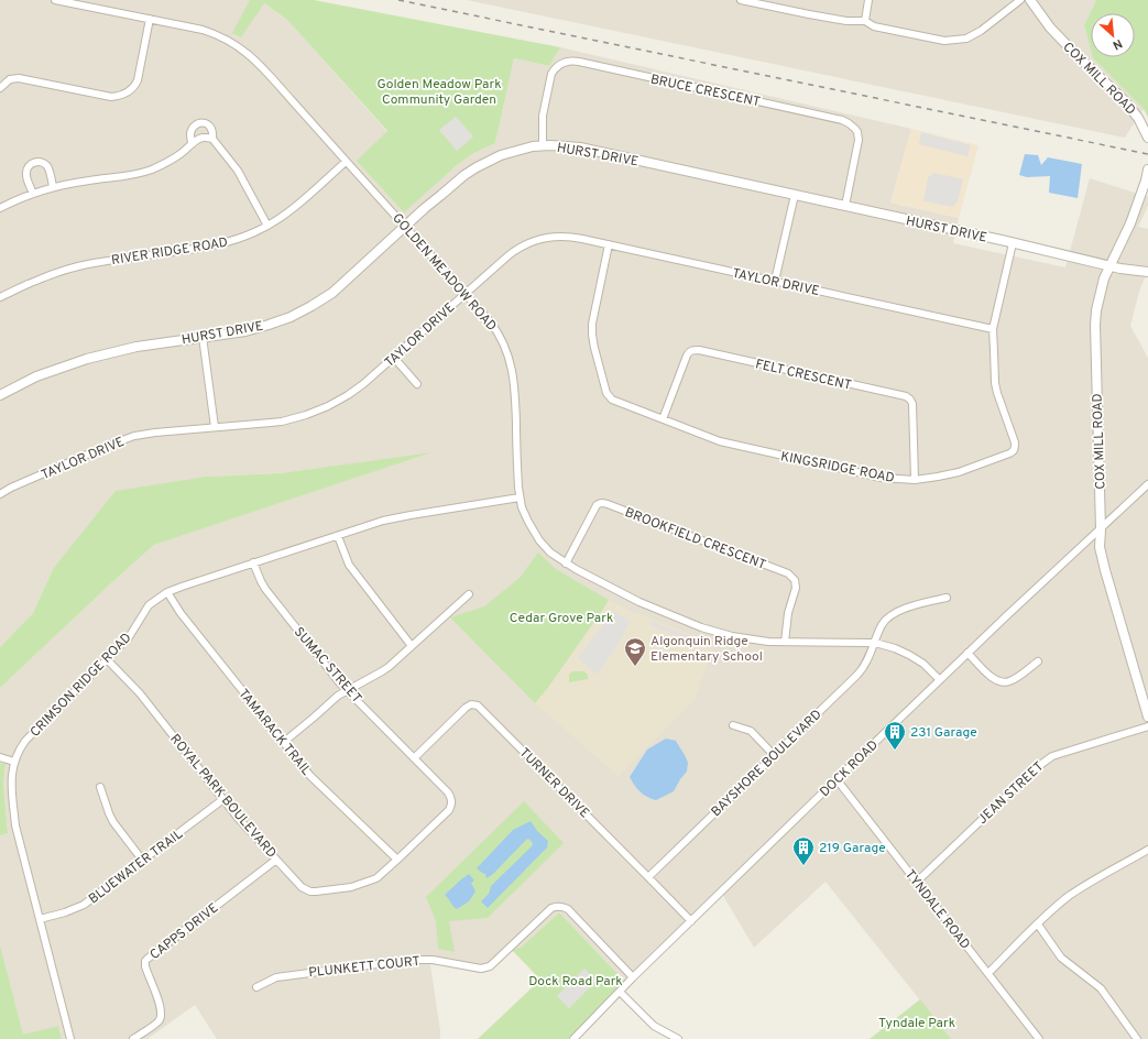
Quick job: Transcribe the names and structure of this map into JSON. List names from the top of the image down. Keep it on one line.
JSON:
{"streets":{"street":["COX MILL ROAD","BRUCE CRESCENT","HURST DRIVE","RIVER RIDGE ROAD","GOLDEN MEADOW ROAD","TAYLOR DRIVE","FELT CRESCENT","KINGSRIDGE ROAD","BROOKFIELD CRESCENT","SUMAC STREET","CRIMSON RIDGE ROAD","TAMARACK TRAIL","BAYSHORE BOULEVARD","DOCK ROAD","TURNER DRIVE","JEAN STREET","ROYAL PARK BOULEVARD","BLUEWATER TRAIL","TYNDALE ROAD","CAPPS DRIVE","PLUNKETT COURT"]},"crossings":[["COX MILL ROAD","HURST DRIVE"],["COX MILL ROAD","DOCK ROAD"],["BRUCE CRESCENT","HURST DRIVE"],["HURST DRIVE","GOLDEN MEADOW ROAD"],["HURST DRIVE","KINGSRIDGE ROAD"],["RIVER RIDGE ROAD","GOLDEN MEADOW ROAD"],["GOLDEN MEADOW ROAD","TAYLOR DRIVE"],["GOLDEN MEADOW ROAD","BROOKFIELD CRESCENT"],["GOLDEN MEADOW ROAD","CRIMSON RIDGE ROAD"],["GOLDEN MEADOW ROAD","BAYSHORE BOULEVARD"],["GOLDEN MEADOW ROAD","DOCK ROAD"],["TAYLOR DRIVE","KINGSRIDGE ROAD"],["FELT CRESCENT","KINGSRIDGE ROAD"],["SUMAC STREET","CRIMSON RIDGE ROAD"],["SUMAC STREET","TURNER DRIVE"],["SUMAC STREET","ROYAL PARK BOULEVARD"],["CRIMSON RIDGE ROAD","TAMARACK TRAIL"],["CRIMSON RIDGE ROAD","ROYAL PARK BOULEVARD"],["CRIMSON RIDGE ROAD","BLUEWATER TRAIL"],["TAMARACK TRAIL","ROYAL PARK BOULEVARD"],["BAYSHORE BOULEVARD","TURNER DRIVE"],["DOCK ROAD","TURNER DRIVE"],["DOCK ROAD","TYNDALE ROAD"],["DOCK ROAD","PLUNKETT COURT"],["TURNER DRIVE","ROYAL PARK BOULEVARD"],["JEAN STREET","TYNDALE ROAD"],["ROYAL PARK BOULEVARD","BLUEWATER TRAIL"],["ROYAL PARK BOULEVARD","CAPPS DRIVE"]],"parks":["Golden Meadow Park Community Garden","Cedar Grove Park","Dock Road Park","Tyndale Park"],"places":{"school or university":["Algonquin Ridge Elementary School"],"building":["231 Garage","219 Garage"]},"north":"bottom right"}
